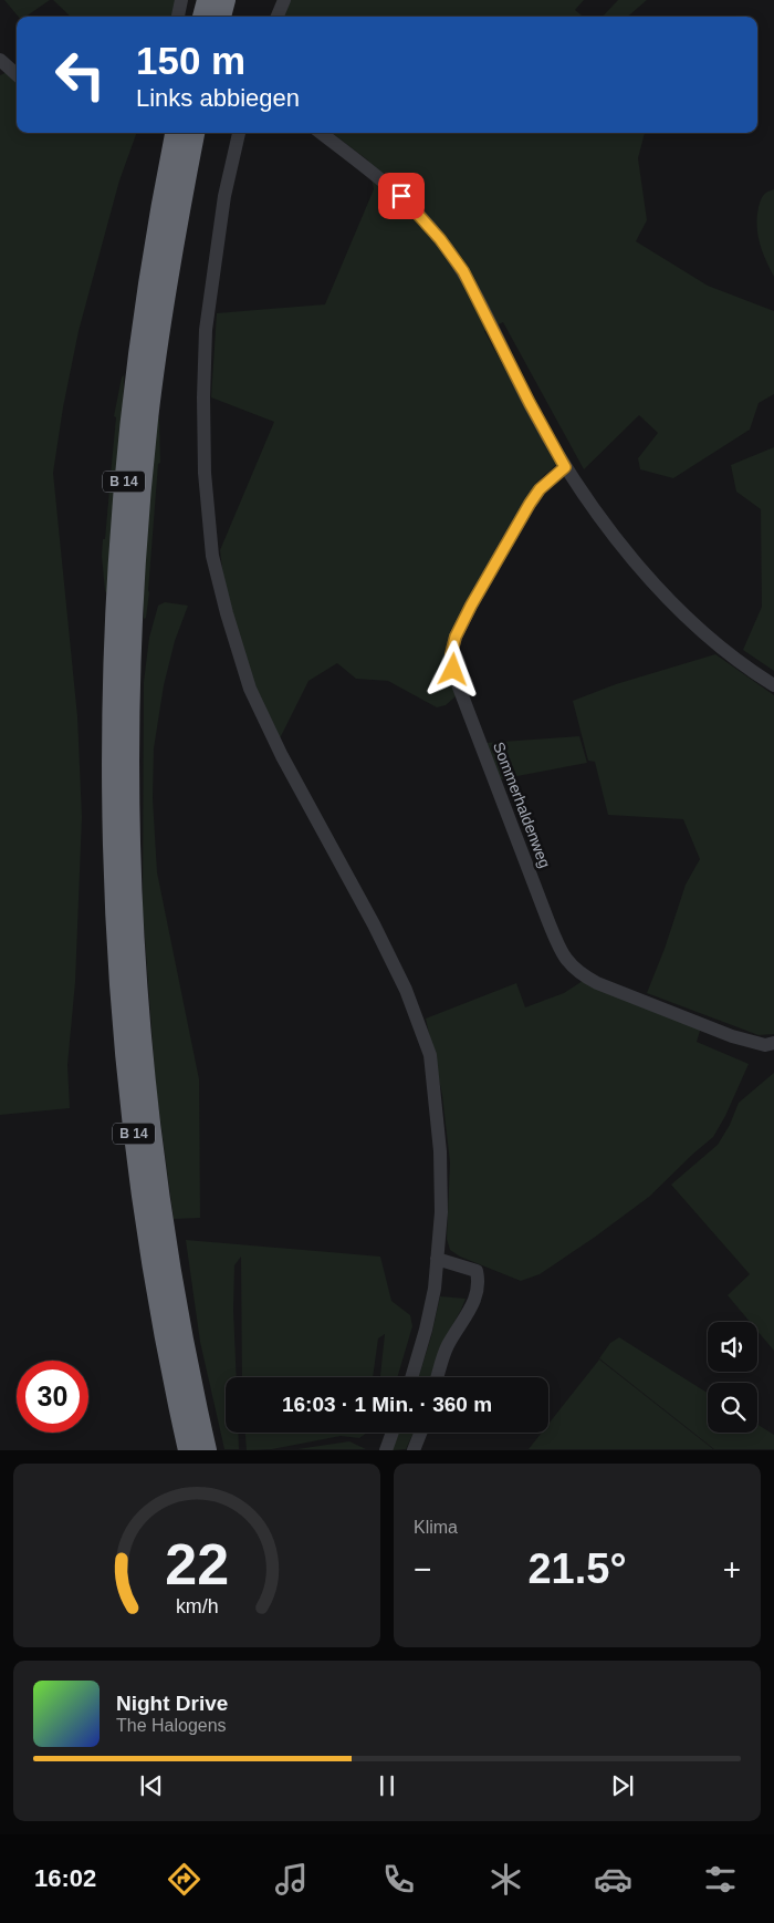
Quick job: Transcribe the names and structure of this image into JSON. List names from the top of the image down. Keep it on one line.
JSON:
{"streets":{"highway":["B 14"],"street":["Sommerhaldenweg"]},"page":{"turn":["150 m","Links abbiegen"],"limit":"30","trip":"16:03 · 1 Min. · 360 m","tile":"Klima","heat":["−","21.5°","+"],"song":["Night Drive","The Halogens"],"tabs":"16:02","gauge":["22","km/h"]}}
